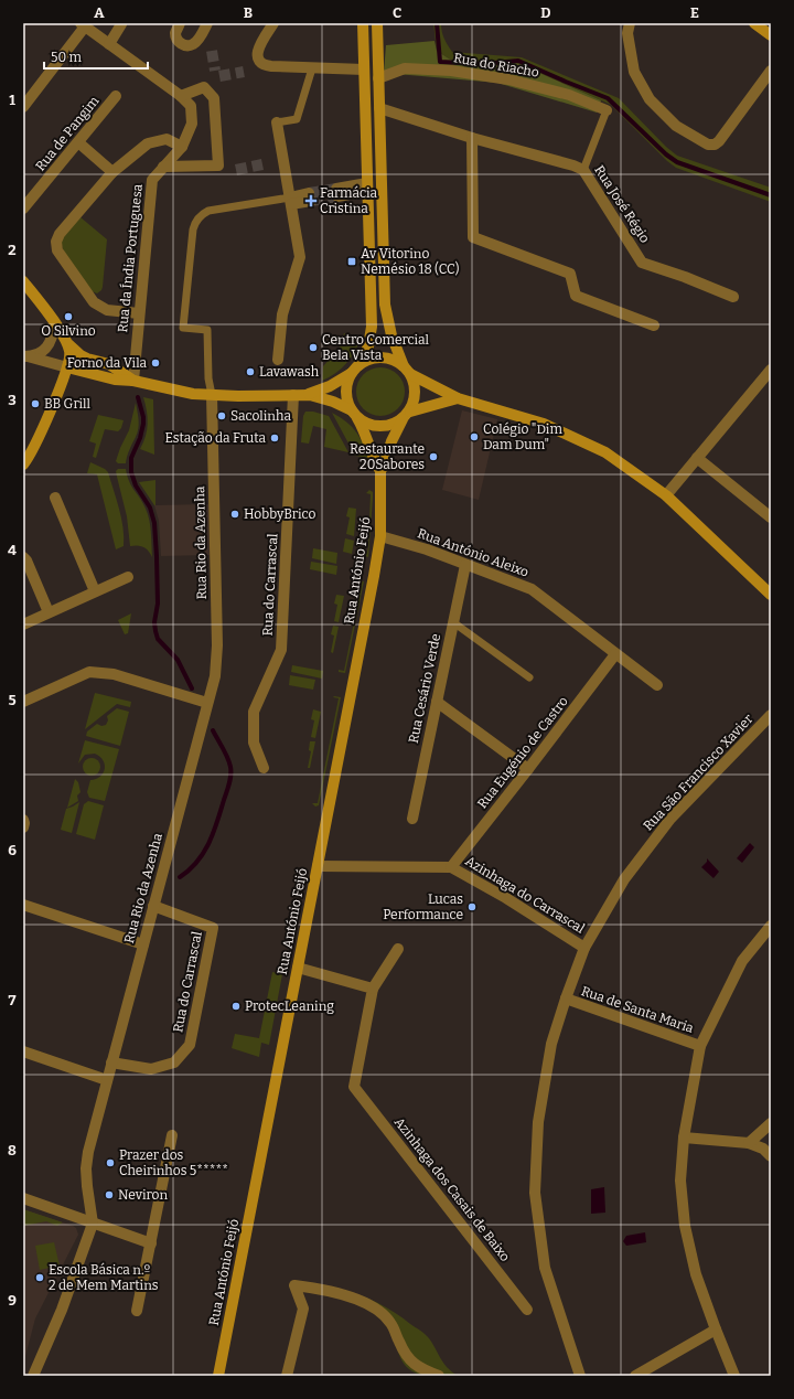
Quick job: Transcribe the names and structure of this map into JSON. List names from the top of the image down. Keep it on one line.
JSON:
{"streets":{"street":["Rua do Riacho","Rua de Pangim","Rua José Régio","Rua da Índia Portuguesa","Rua Rio da Azenha","Rua António Aleixo","Rua António Feijó","Rua do Carrascal","Rua Cesário Verde","Rua Eugénio de Castro","Rua São Francisco Xavier","Azinhaga do Carrascal","Rua de Santa Maria","Azinhaga dos Casais de Baixo"]},"crossings":[["Rua Rio da Azenha","Rua do Carrascal"],["Rua António Aleixo","Rua António Feijó"],["Rua António Aleixo","Rua Cesário Verde"],["Rua António Aleixo","Rua Eugénio de Castro"],["Rua António Feijó","Azinhaga do Carrascal"],["Rua Eugénio de Castro","Azinhaga do Carrascal"],["Rua São Francisco Xavier","Azinhaga do Carrascal"],["Rua São Francisco Xavier","Rua de Santa Maria"]],"places":{"health":["Farmácia Cristina"],"transit":["Av Vitorino Nemésio 18 (CC)"],"other":["O Silvino","Centro Comercial Bela Vista","Forno da Vila","Lavawash","BB Grill","Sacolinha","Colégio \"Dim Dam Dum\"","Estação da Fruta","Restaurante 20Sabores","HobbyBrico","Lucas Performance","ProtecLeaning","Prazer dos Cheirinhos 5*****","Neviron","Escola Básica n.º 2 de Mem Martins"]},"scale_bar":"50 m","grid":{"columns":["A","B","C","D","E"],"rows":["1","2","3","4","5","6","7","8","9"]}}
